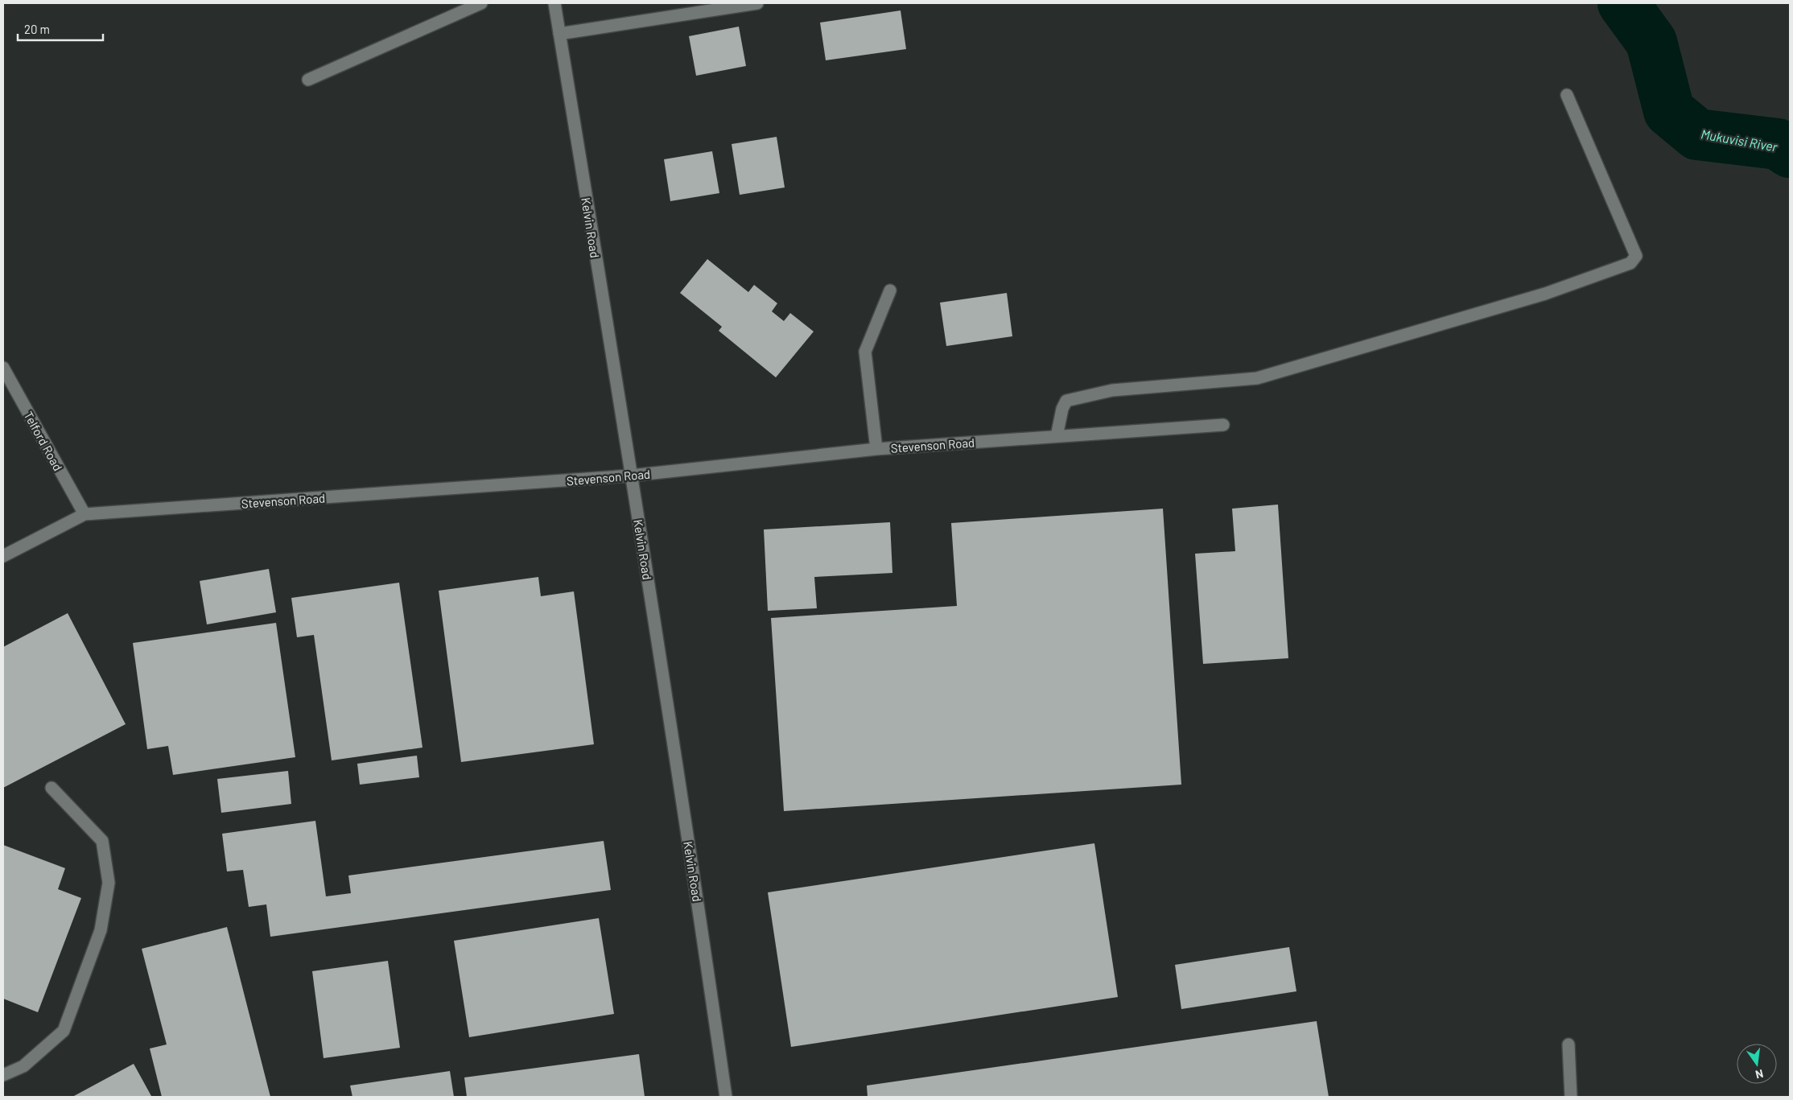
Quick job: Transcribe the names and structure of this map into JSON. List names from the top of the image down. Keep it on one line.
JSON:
{"streets":{"street":["Kelvin Road","Telford Road","Stevenson Road"]},"crossings":[["Kelvin Road","Stevenson Road"],["Telford Road","Stevenson Road"]],"water":["Mukuvisi River"],"scale_bar":"20 m","north":"bottom"}
